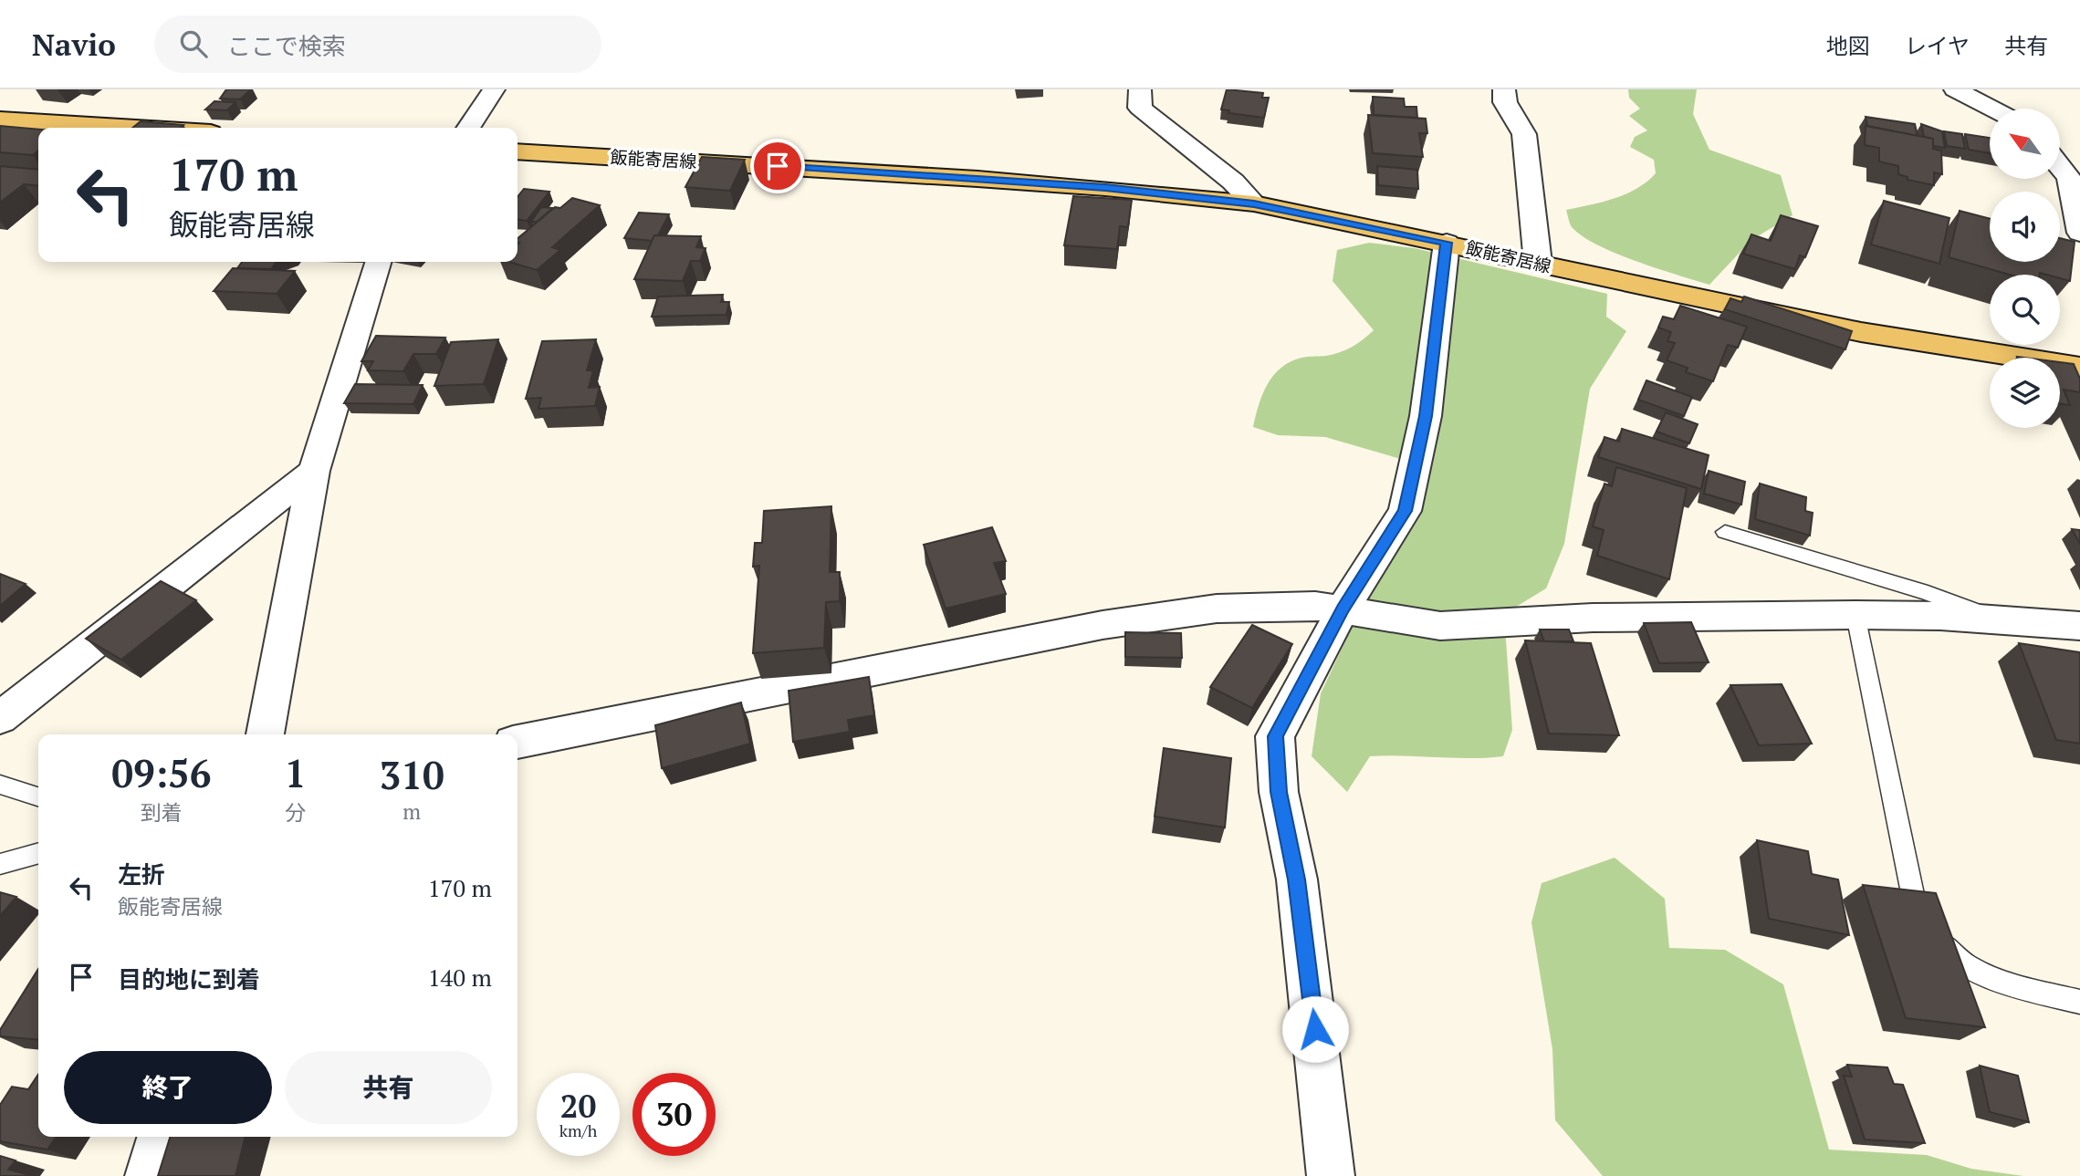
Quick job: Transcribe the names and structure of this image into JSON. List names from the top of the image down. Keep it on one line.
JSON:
{"streets":{"main road":["飯能寄居線"]},"north":"top left","page":{"header":"Navio","search":"ここで検索","nav":["地図","レイヤ","共有"],"turn":["170 m","飯能寄居線"],"eta":["09:56","到着","1","分","310","m"],"list":[{"name":"左折","note":"飯能寄居線","value":"170 m"},{"name":"目的地に到着","value":"140 m"}],"buttons":["終了","共有"],"speed":"20 km/h","limit":"30"}}
